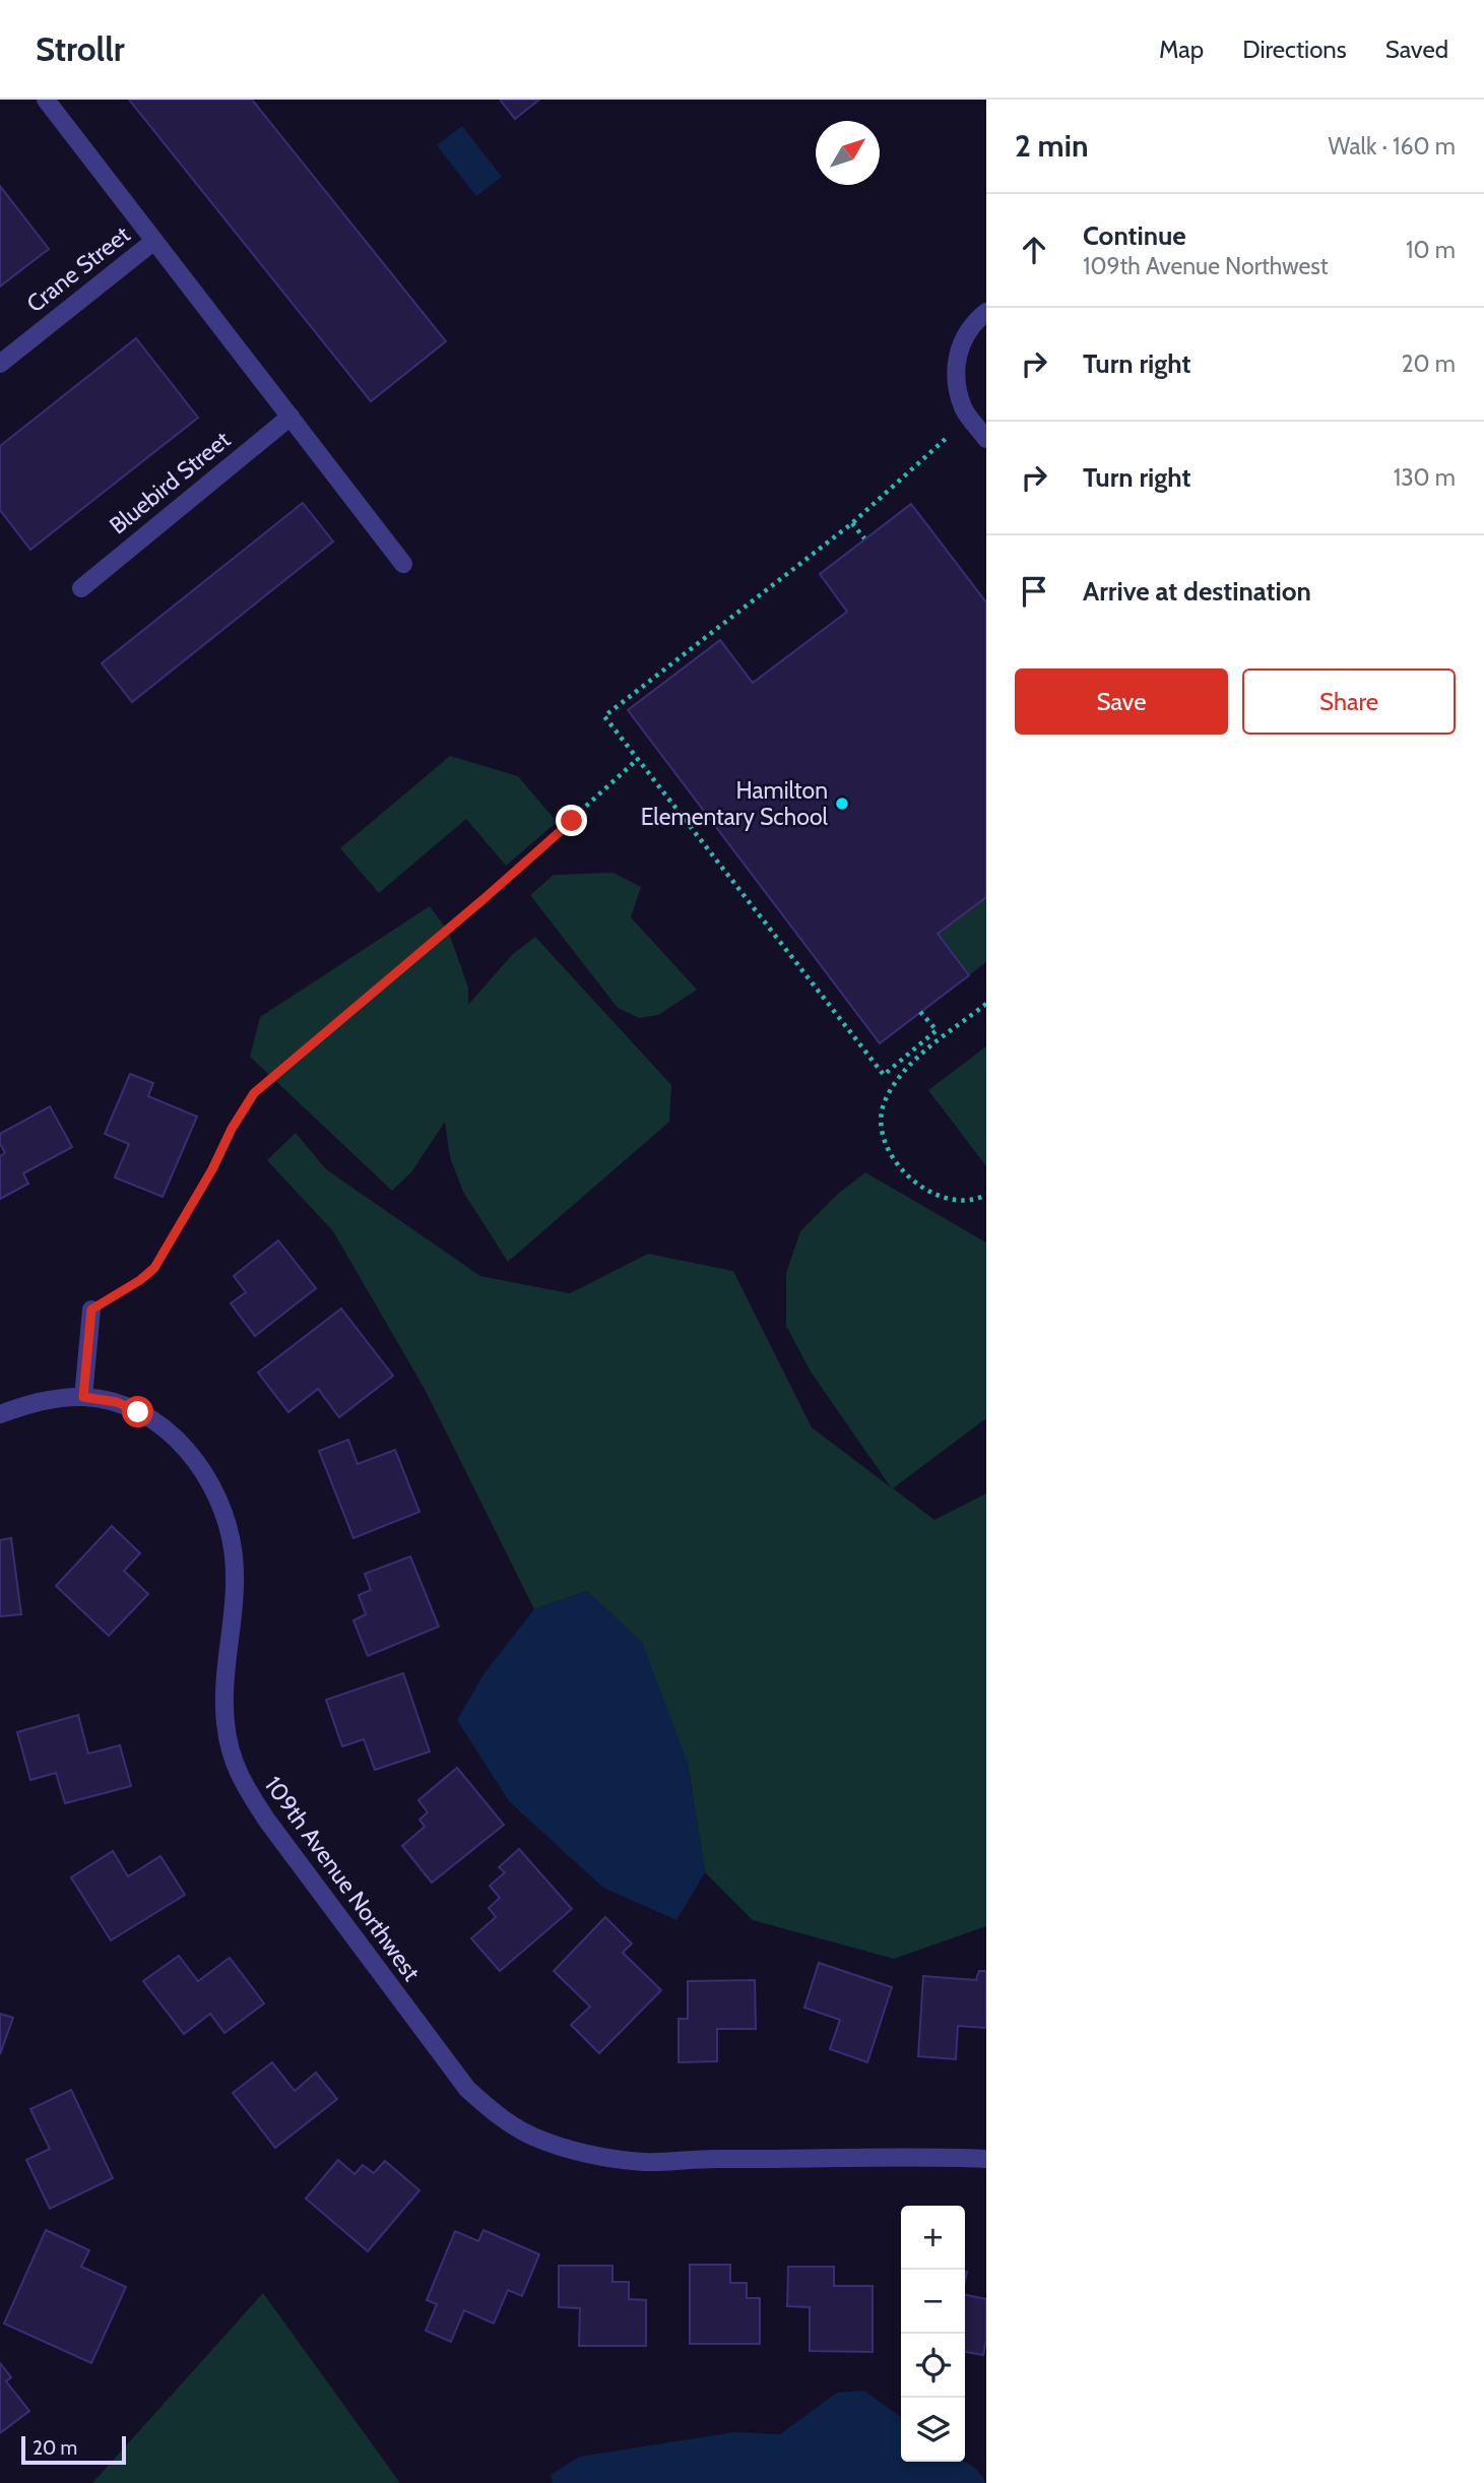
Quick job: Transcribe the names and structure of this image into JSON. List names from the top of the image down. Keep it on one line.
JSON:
{"streets":{"street":["Crane Street","Bluebird Street","109th Avenue Northwest"]},"places":["Hamilton Elementary School"],"scale_bar":"20 m","north":"top right","page":{"header":"Strollr","nav":["Map","Directions","Saved"],"heading":["2 min","Walk · 160 m"],"list":[["Continue","109th Avenue Northwest","10 m"],["Turn right","20 m"],["Turn right","130 m"],"Arrive at destination"],"buttons":["Save","Share"],"map_buttons":["+","−"],"scale":"20 m"}}
